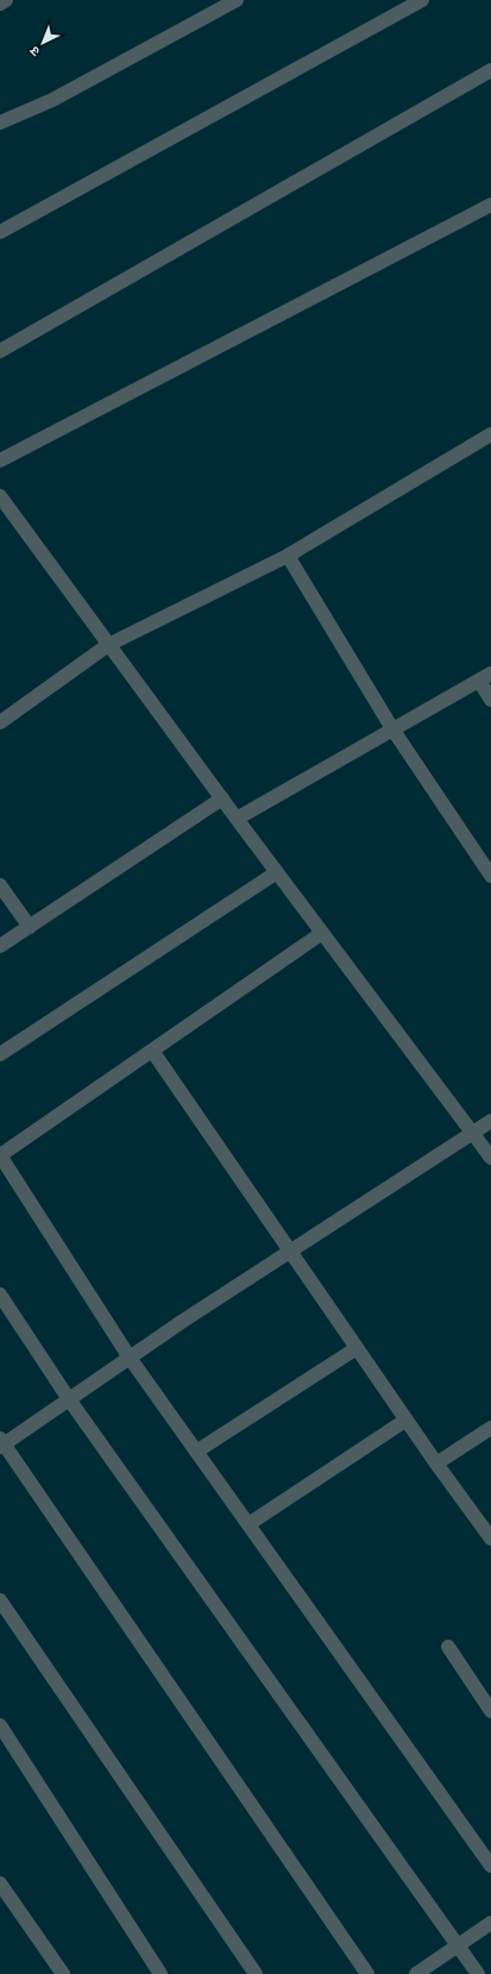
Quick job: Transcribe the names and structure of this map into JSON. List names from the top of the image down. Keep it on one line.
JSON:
{"north":"bottom left"}
